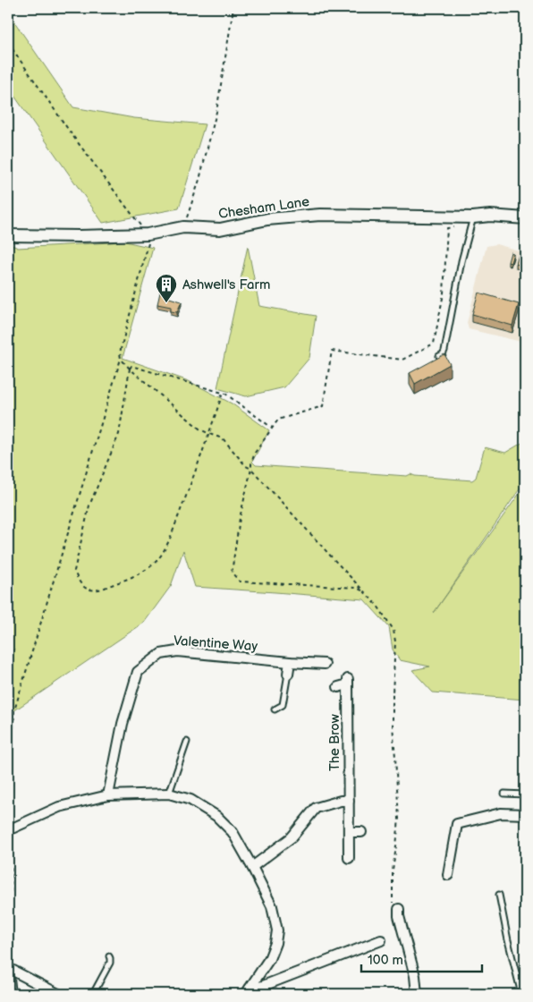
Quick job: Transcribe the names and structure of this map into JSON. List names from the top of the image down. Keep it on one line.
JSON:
{"streets":{"street":["Chesham Lane","Valentine Way","The Brow"]},"places":{"building":["Ashwell's Farm"]},"scale_bar":"100 m"}
